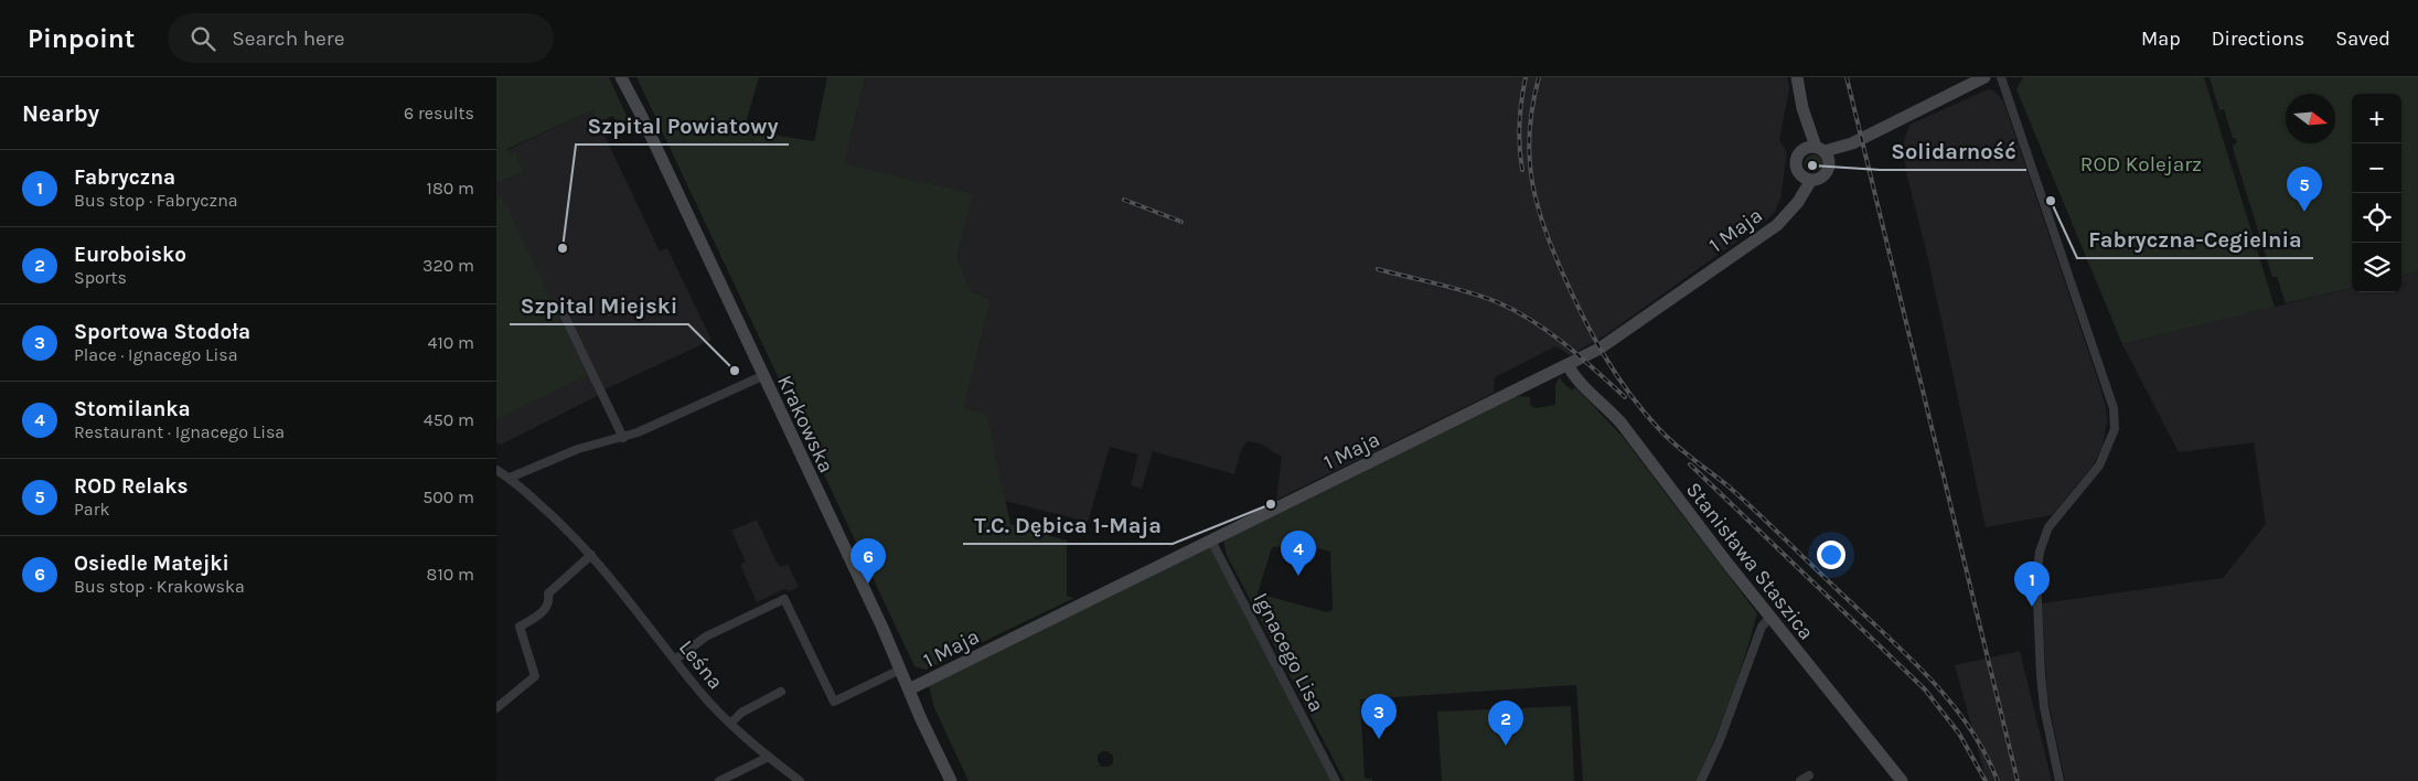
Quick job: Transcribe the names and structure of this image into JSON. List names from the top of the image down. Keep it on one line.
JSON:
{"streets":{"street":["1 Maja","Krakowska","Stanisława Staszica","Ignacego Lisa","Leśna"]},"crossings":[["1 Maja","Krakowska"],["1 Maja","Stanisława Staszica"],["1 Maja","Ignacego Lisa"]],"parks":["ROD Kolejarz"],"places":["Solidarność","Fabryczna-Cegielnia","Szpital Powiatowy","Szpital Miejski","T.C. Dębica 1-Maja"],"north":"right","page":{"header":"Pinpoint","search":"Search here","nav":["Map","Directions","Saved"],"heading":["Nearby","6 results"],"map_buttons":["+","−"],"list":[{"mark":"1","name":"Fabryczna","note":"Bus stop · Fabryczna","value":"180 m"},{"mark":"2","name":"Euroboisko","note":"Sports","value":"320 m"},{"mark":"3","name":"Sportowa Stodoła","note":"Place · Ignacego Lisa","value":"410 m"},{"mark":"4","name":"Stomilanka","note":"Restaurant · Ignacego Lisa","value":"450 m"},{"mark":"5","name":"ROD Relaks","note":"Park","value":"500 m"},{"mark":"6","name":"Osiedle Matejki","note":"Bus stop · Krakowska","value":"810 m"}],"pins":["5","4","6","1","3","2"]}}
